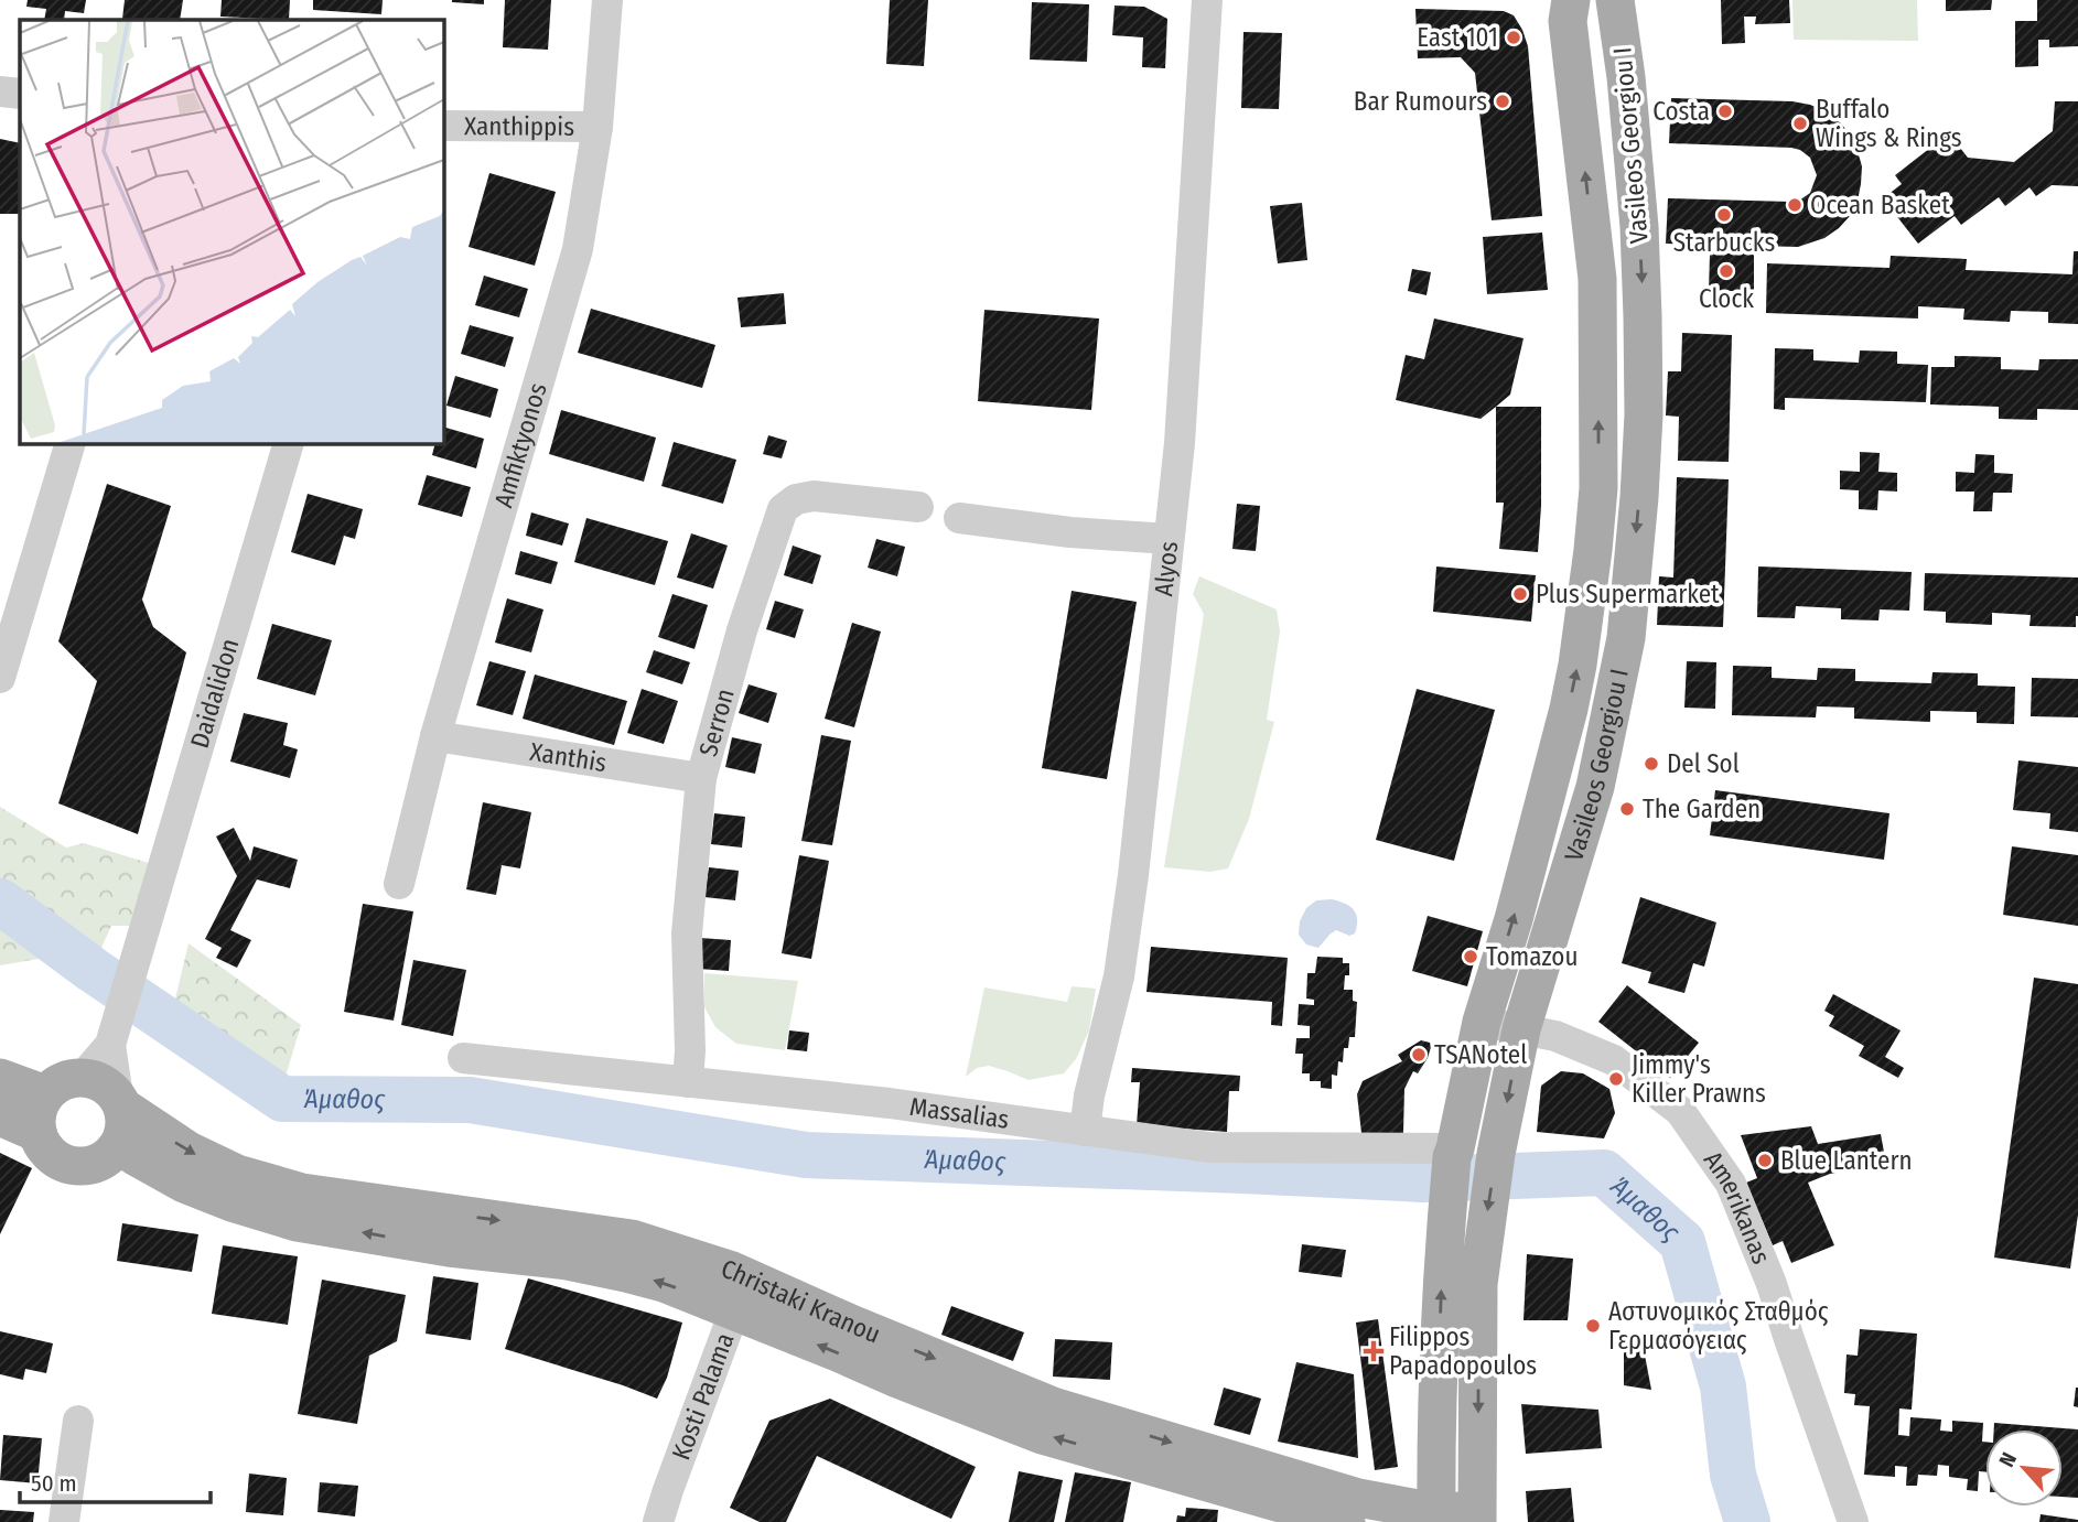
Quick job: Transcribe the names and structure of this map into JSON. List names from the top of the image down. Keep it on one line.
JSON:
{"streets":{"main road":["Vasileos Georgiou I","Christaki Kranou"],"street":["Xanthippis","Amfiktyonos","Alyos","Daidalidon","Serron","Xanthis","Massalias","Amerikanas","Kosti Palama"]},"crossings":[["Xanthippis","Amfiktyonos"],["Vasileos Georgiou I","Massalias"],["Vasileos Georgiou I","Amerikanas"],["Vasileos Georgiou I","Christaki Kranou"],["Amfiktyonos","Xanthis"],["Alyos","Massalias"],["Serron","Xanthis"],["Serron","Massalias"],["Christaki Kranou","Kosti Palama"]],"water":["Άμαθος"],"places":{"other":["East 101","Bar Rumours","Costa","Buffalo Wings & Rings","Ocean Basket","Starbucks","Clock","Plus Supermarket","Del Sol","The Garden","Tomazou","TSANotel","Jimmy's Killer Prawns","Blue Lantern","Αστυνομικός Σταθμός Γερμασόγειας"],"health":["Filippos Papadopoulos"]},"scale_bar":"50 m","north":"top left"}
